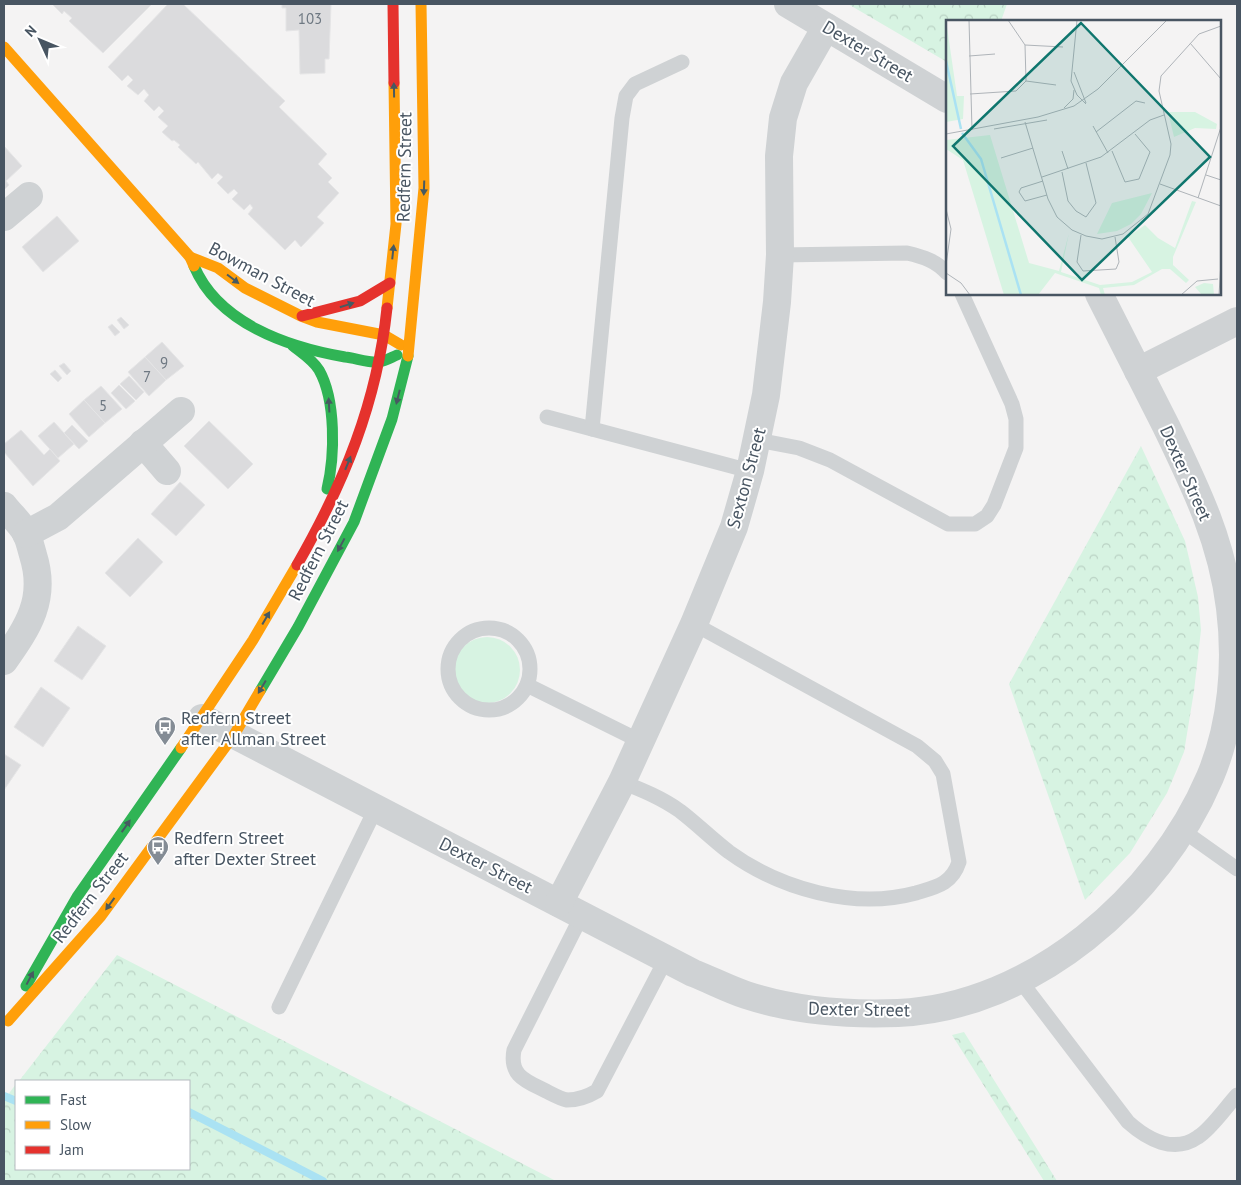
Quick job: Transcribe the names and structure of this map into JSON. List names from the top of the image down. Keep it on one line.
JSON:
{"streets":{"main road":["Redfern Street","Bowman Street"],"street":["Dexter Street","Sexton Street"]},"crossings":[["Dexter Street","Redfern Street"],["Dexter Street","Sexton Street"],["Redfern Street","Bowman Street"]],"places":{"bus stop":["Redfern Street after Allman Street","Redfern Street after Dexter Street"]},"house_numbers":["103","9","7","5"],"legend":["Fast","Slow","Jam"],"north":"top left"}
